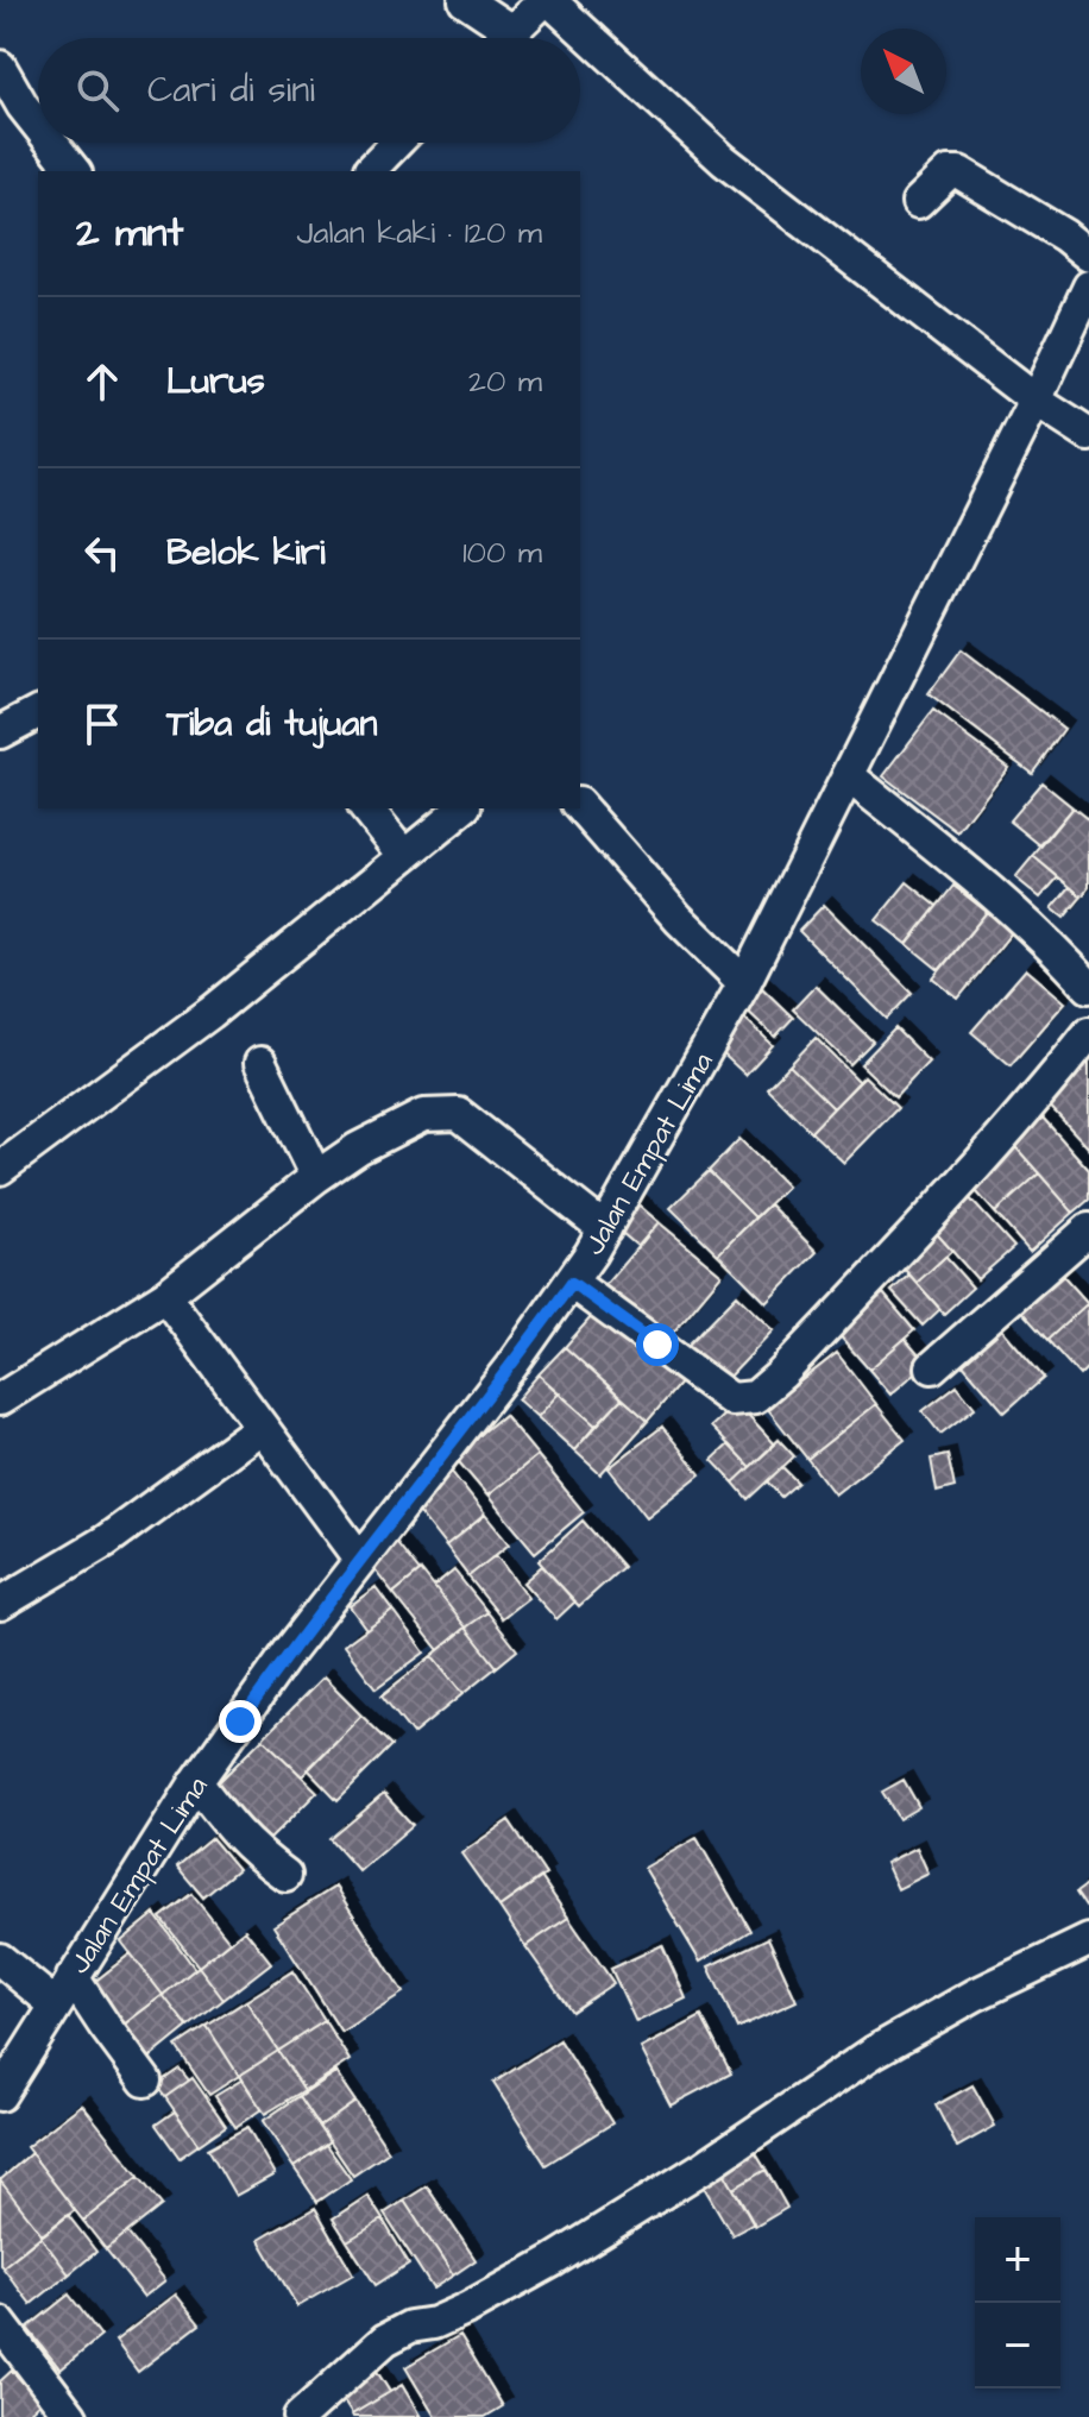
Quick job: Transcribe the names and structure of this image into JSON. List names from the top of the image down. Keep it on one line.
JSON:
{"streets":{"street":["Jalan Empat Lima"]},"north":"top left","page":{"search":"Cari di sini","heading":["2 mnt","Jalan kaki · 120 m"],"list":[["Lurus","20 m"],["Belok kiri","100 m"],"Tiba di tujuan"],"map_buttons":["+","−"]}}
